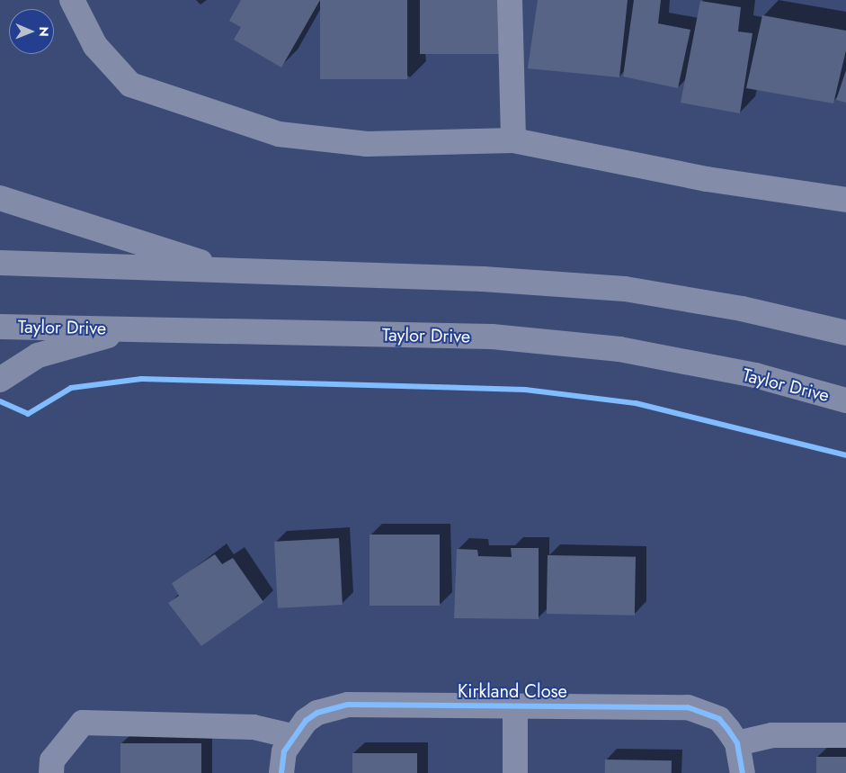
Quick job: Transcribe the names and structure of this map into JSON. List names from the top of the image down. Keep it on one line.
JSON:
{"streets":{"main road":["Taylor Drive"],"street":["Kirkland Close"]},"north":"right"}
